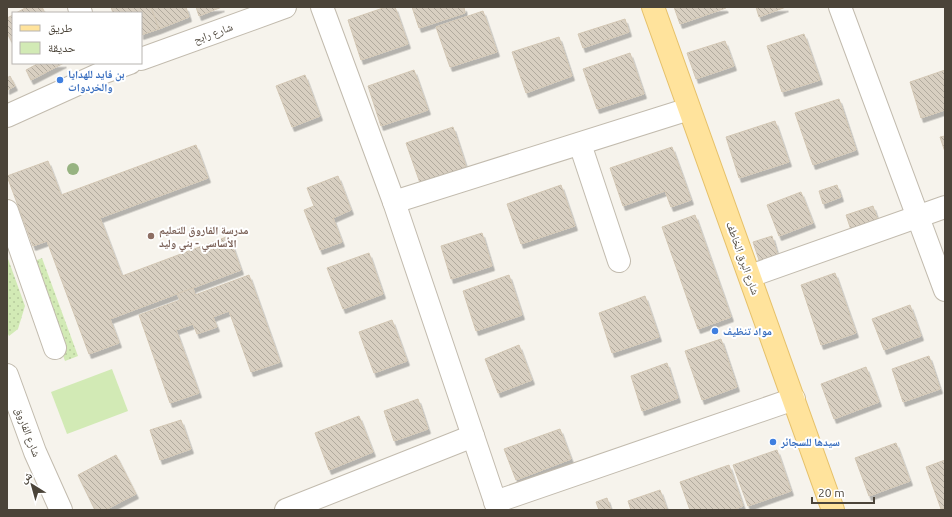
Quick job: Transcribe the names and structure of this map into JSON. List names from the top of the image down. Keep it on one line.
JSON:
{"streets":{"main road":["شارع البرق الخاطف"],"street":["شارع رابح","شارع الفاروق"]},"places":["بن فايد للهدايا والخردوات","مدرسة الفاروق للتعليم الأساسي - بني وليد","مواد تنظيف","سيدها للسجائر"],"legend":["طريق","حديقة"],"scale_bar":"20 m","north":"top left"}
